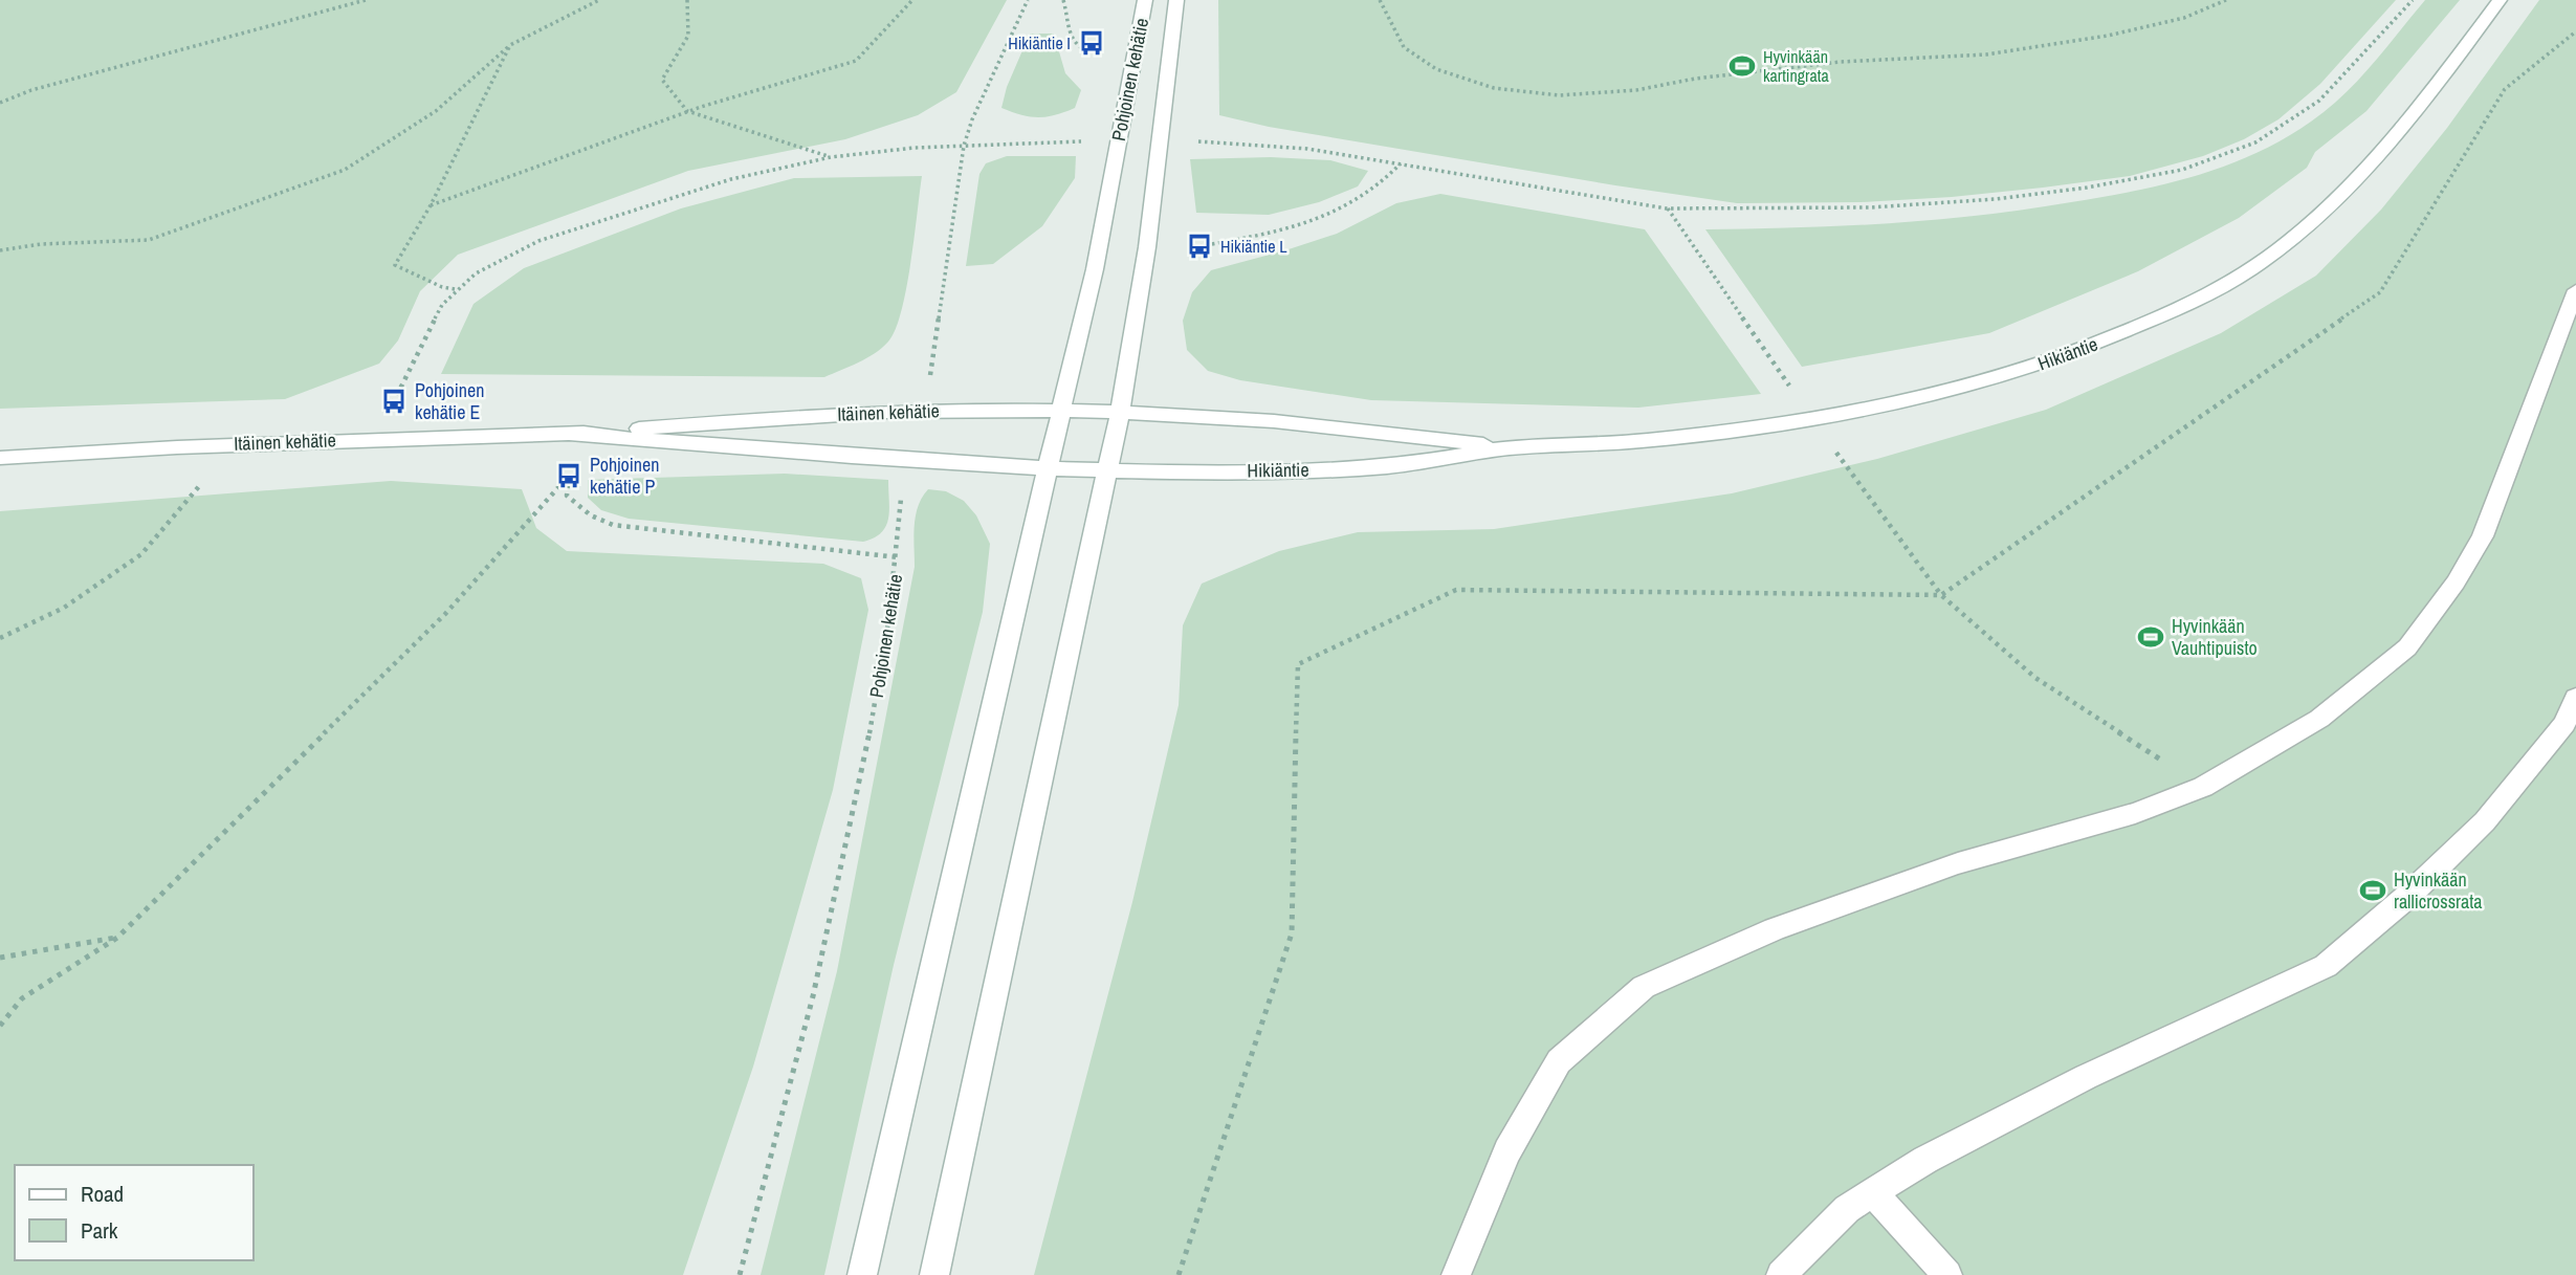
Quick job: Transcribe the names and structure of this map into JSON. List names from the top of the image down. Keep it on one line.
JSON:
{"streets":{"main road":["Pohjoinen kehätie","Hikiäntie","Itäinen kehätie"]},"crossings":[["Pohjoinen kehätie","Hikiäntie"],["Pohjoinen kehätie","Itäinen kehätie"],["Hikiäntie","Itäinen kehätie"]],"places":{"bus stop":["Hikiäntie I","Hikiäntie L","Pohjoinen kehätie E","Pohjoinen kehätie P"],"sports":["Hyvinkään kartingrata","Hyvinkään Vauhtipuisto","Hyvinkään rallicrossrata"]},"legend":["Road","Park"]}
